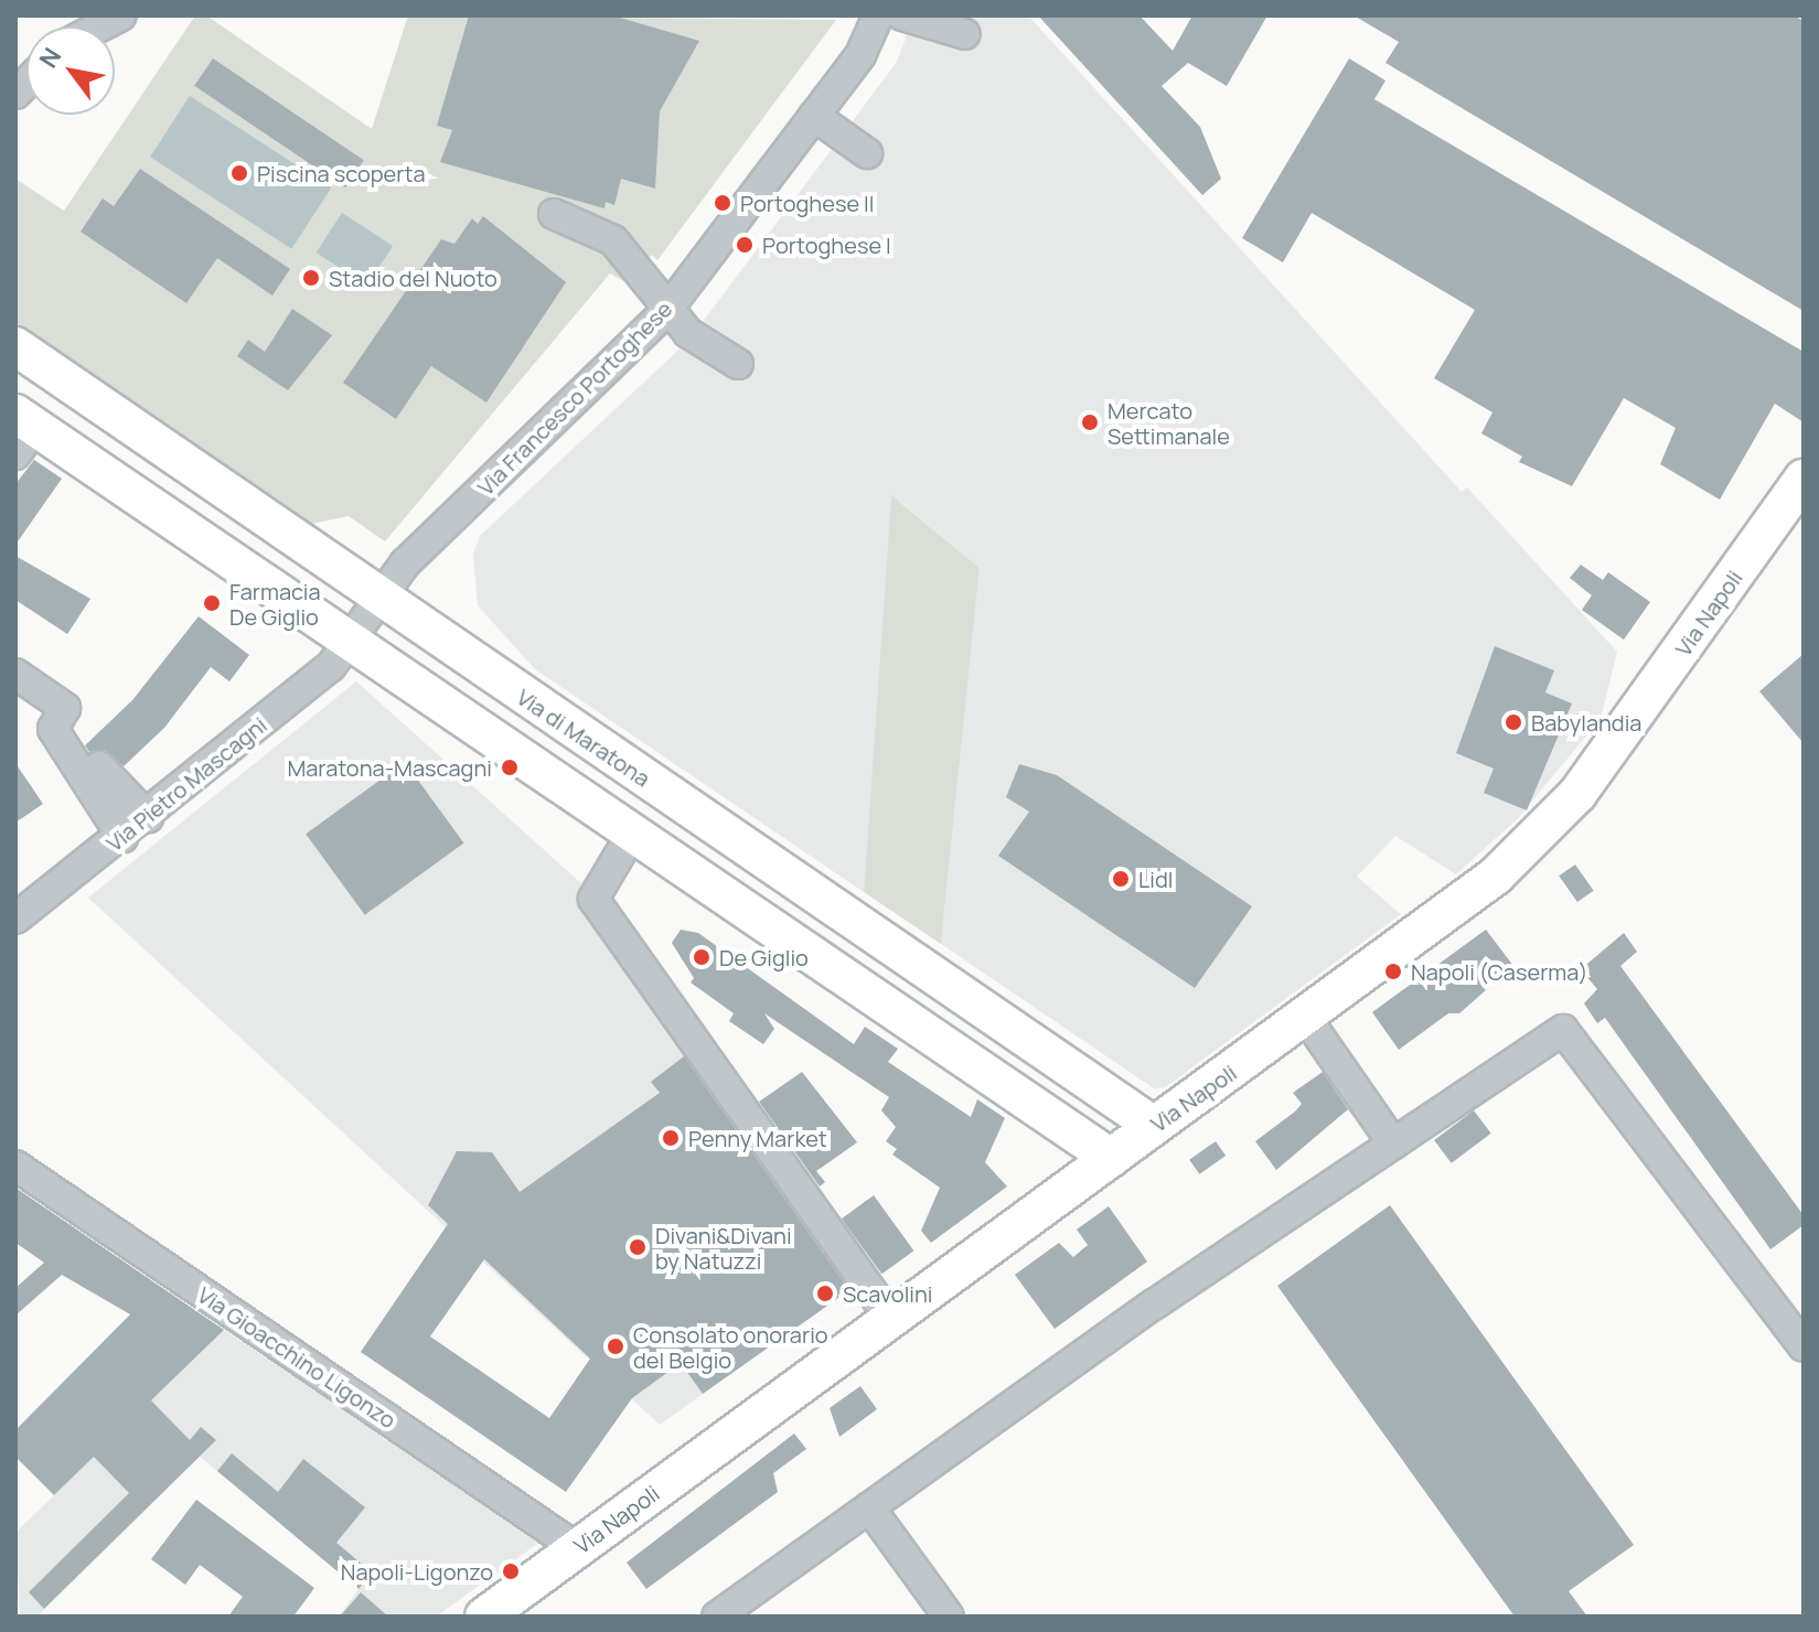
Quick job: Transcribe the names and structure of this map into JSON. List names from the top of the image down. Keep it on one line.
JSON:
{"streets":{"main road":["Via Napoli","Via di Maratona"],"street":["Via Francesco Portoghese","Via Pietro Mascagni","Via Gioacchino Ligonzo"]},"crossings":[["Via Francesco Portoghese","Via di Maratona"],["Via Francesco Portoghese","Via Pietro Mascagni"],["Via Napoli","Via di Maratona"],["Via Napoli","Via Gioacchino Ligonzo"]],"places":["Piscina scoperta","Portoghese II","Portoghese I","Stadio del Nuoto","Mercato Settimanale","Farmacia De Giglio","Babylandia","Maratona-Mascagni","Lidl","De Giglio","Napoli (Caserma)","Penny Market","Divani&Divani by Natuzzi","Scavolini","Consolato onorario del Belgio","Napoli-Ligonzo"],"north":"top left"}
